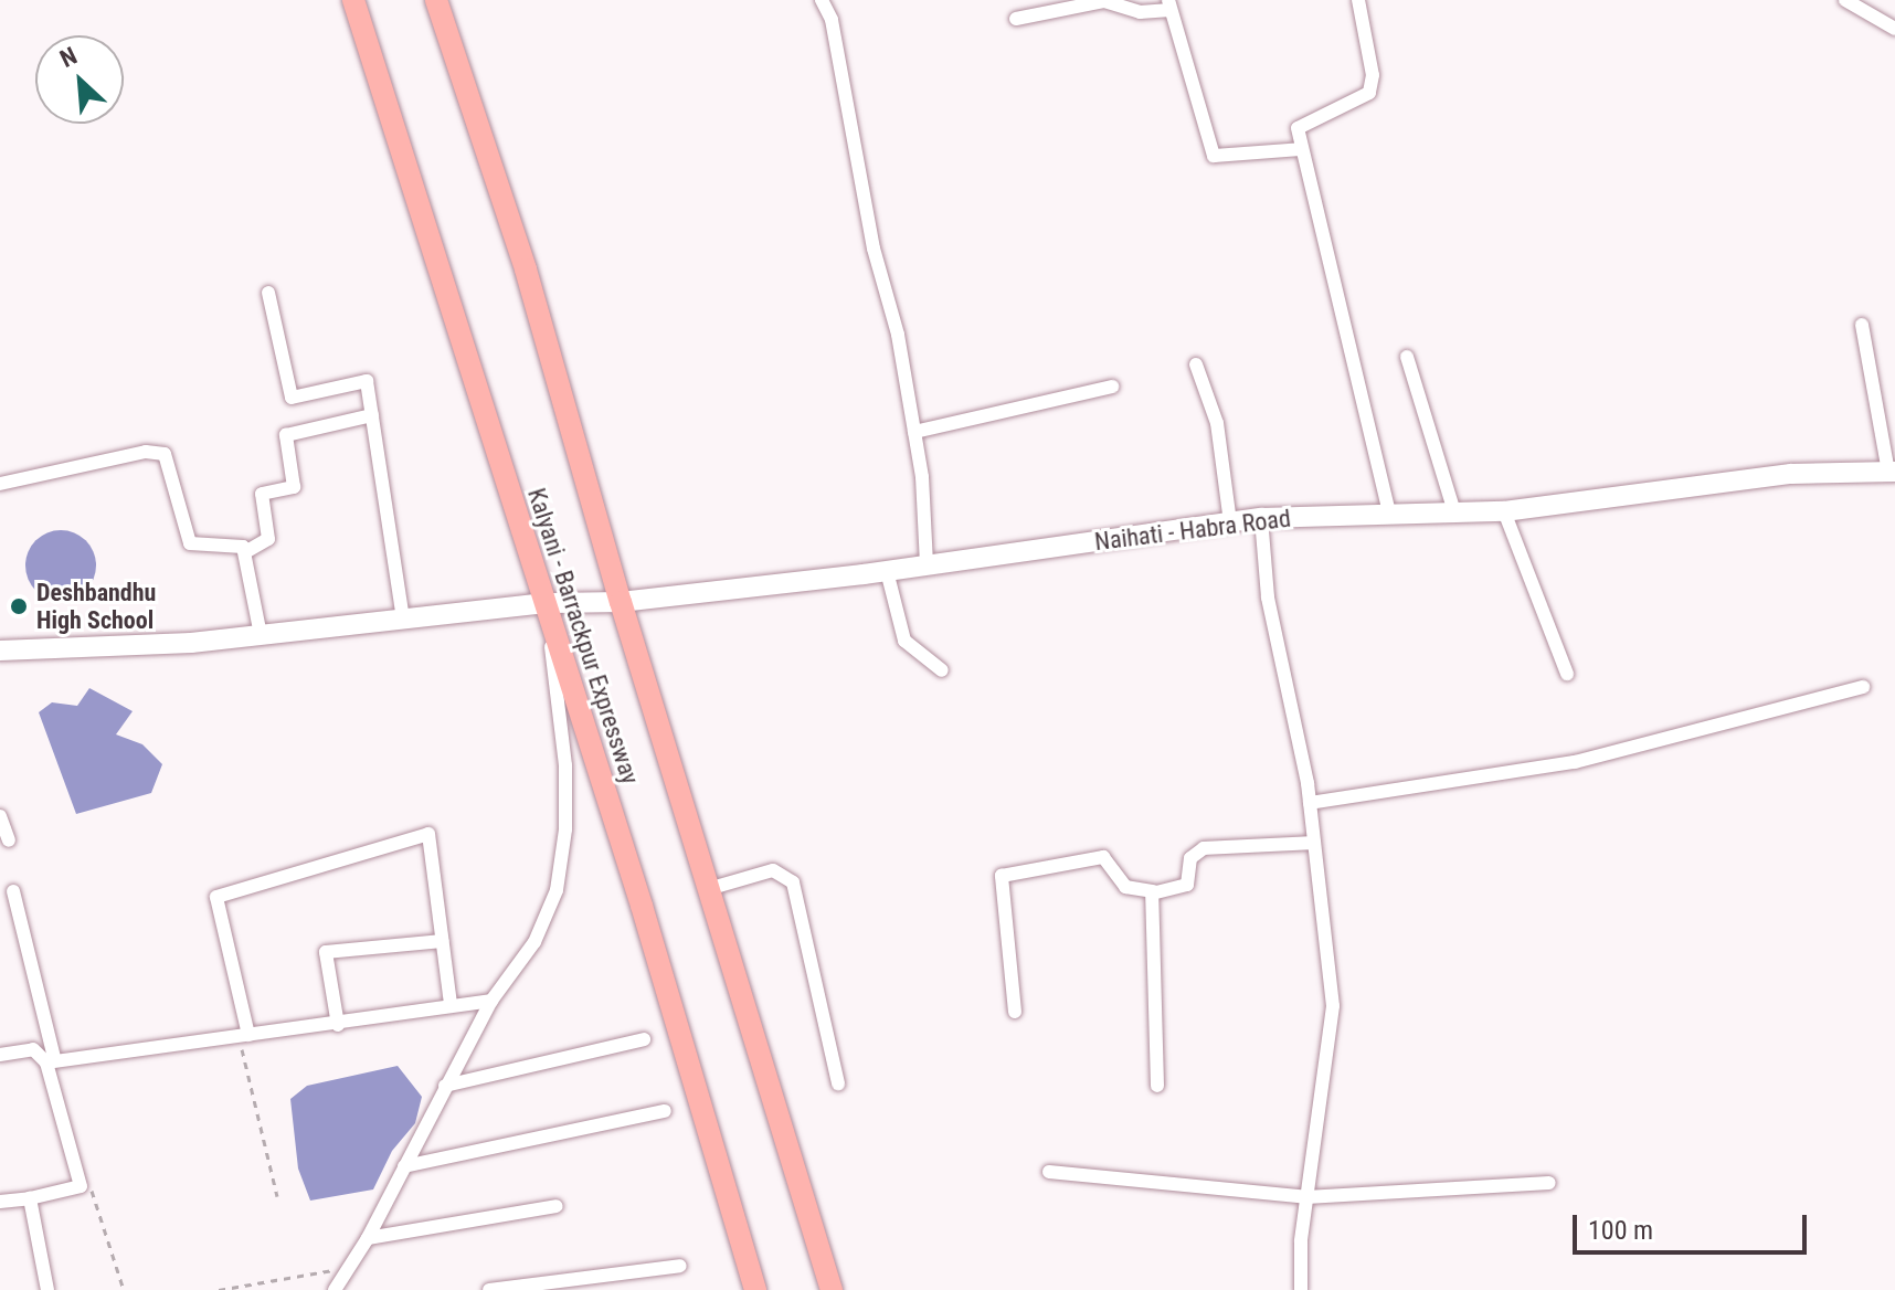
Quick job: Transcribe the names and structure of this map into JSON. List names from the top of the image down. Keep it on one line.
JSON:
{"streets":{"highway":["Kalyani - Barrackpur Expressway"],"main road":["Naihati - Habra Road"]},"crossings":[["Naihati - Habra Road","Kalyani - Barrackpur Expressway"]],"places":["Deshbandhu High School"],"scale_bar":"100 m","north":"top left"}
